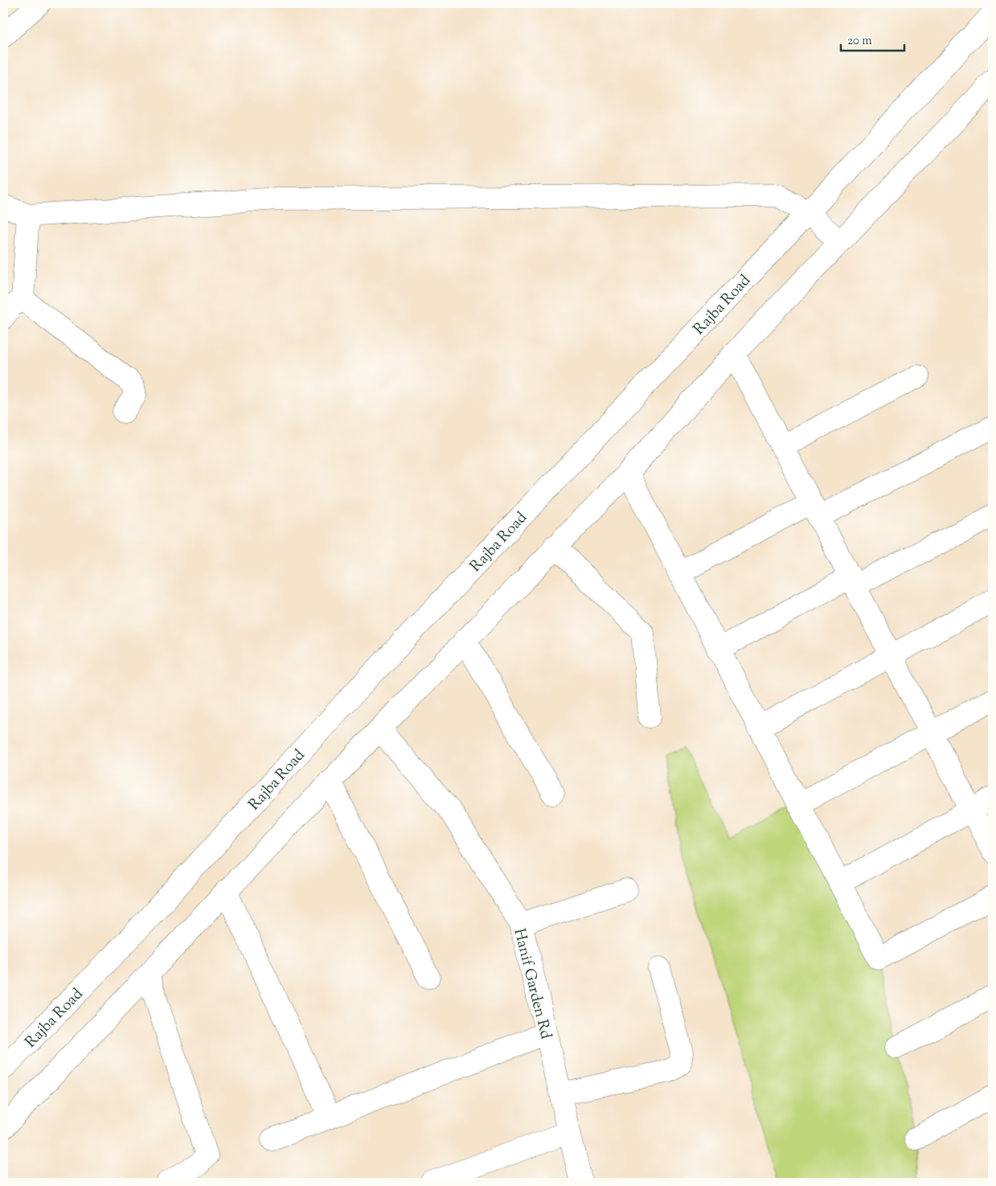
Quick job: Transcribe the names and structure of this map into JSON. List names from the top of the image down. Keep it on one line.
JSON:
{"streets":{"street":["Rajba Road","Hanif Garden Rd"]},"scale_bar":"20 m"}
